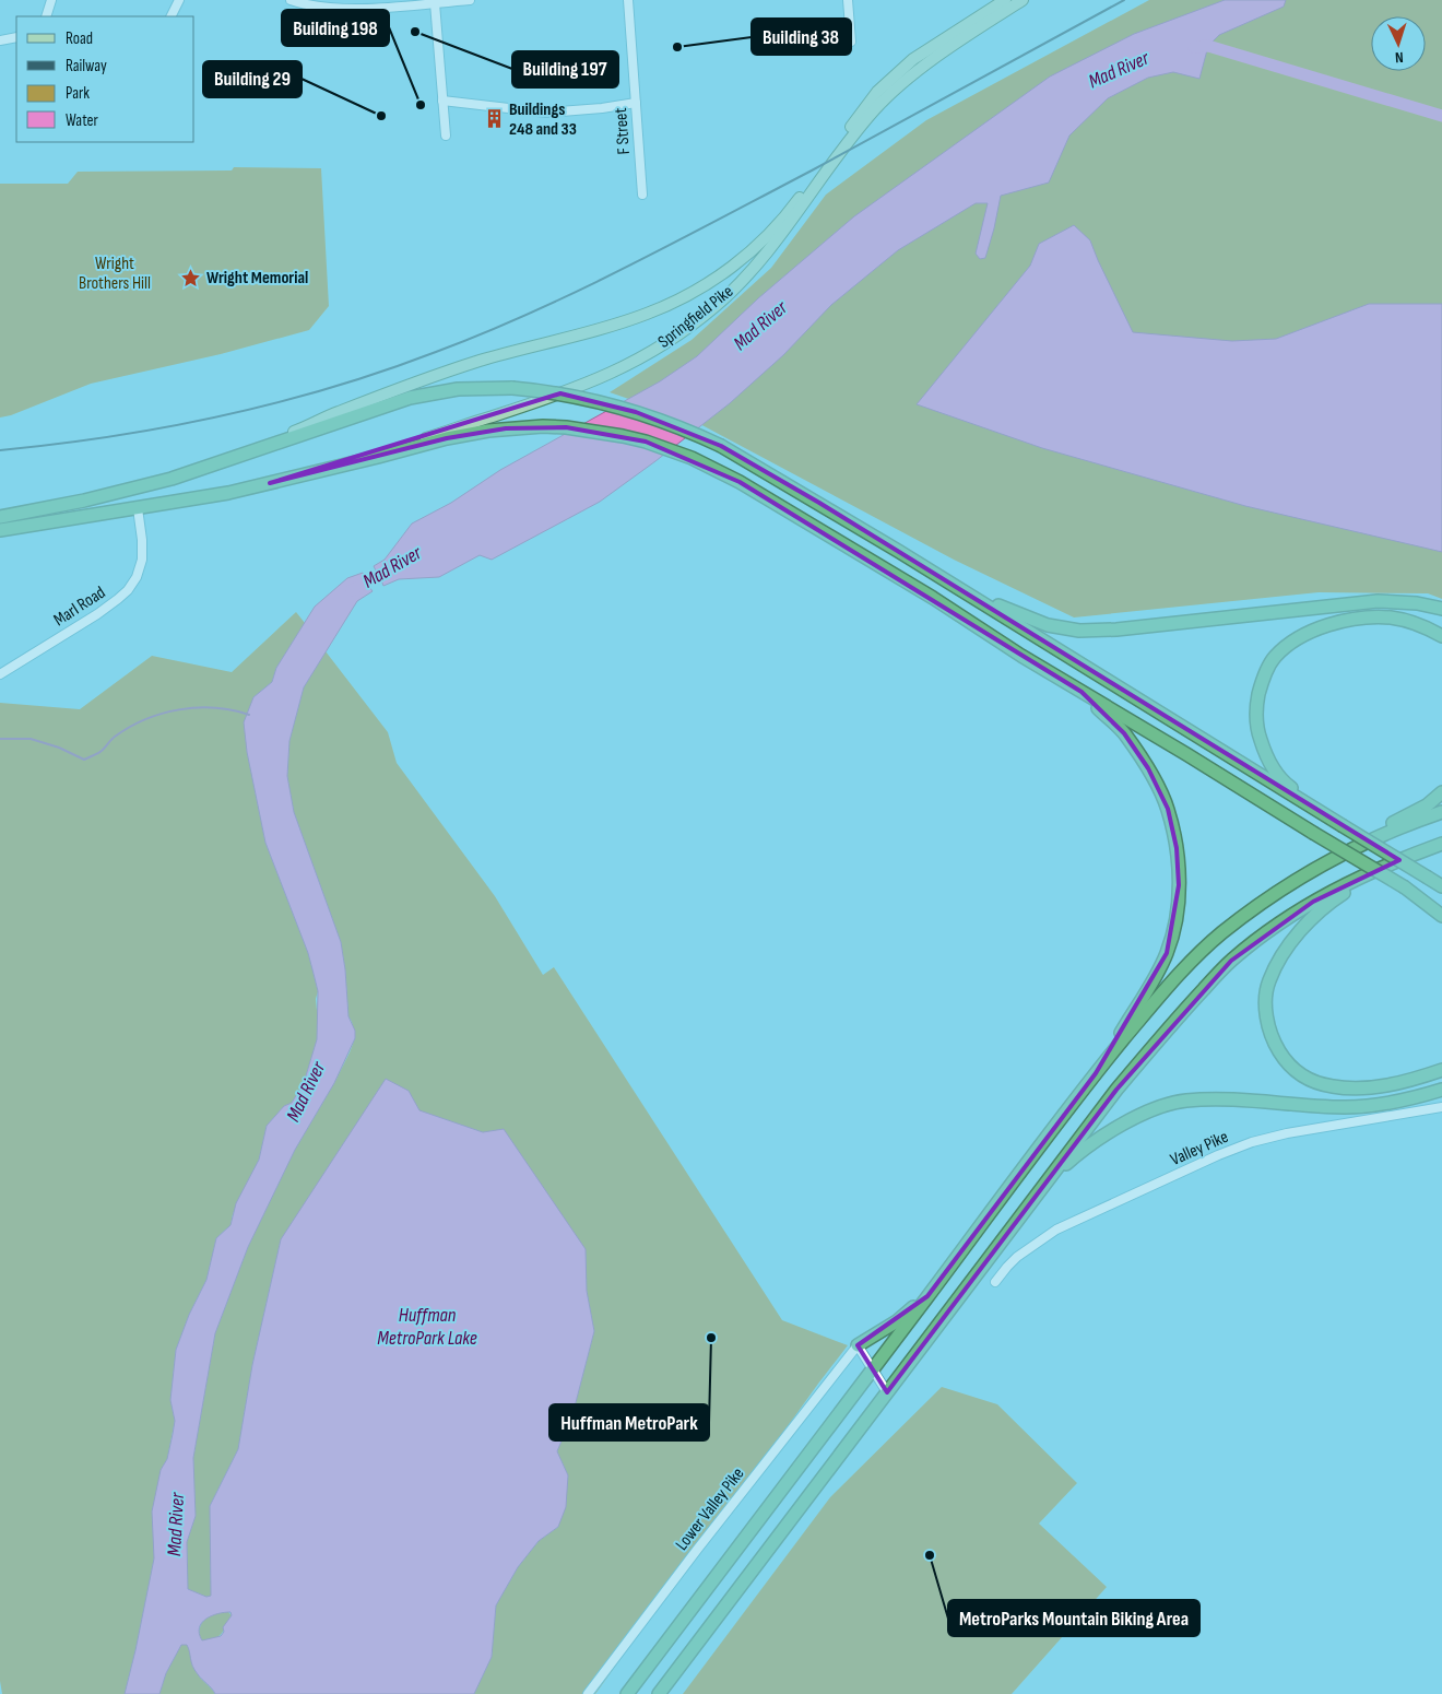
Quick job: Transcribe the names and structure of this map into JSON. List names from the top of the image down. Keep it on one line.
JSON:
{"streets":{"main road":["Springfield Pike"],"street":["F Street","Marl Road","Valley Pike","Lower Valley Pike"]},"water":["Mad River","Huffman MetroPark Lake"],"parks":["Wright Brothers Hill"],"places":{"other":["Building 197","Building 38","Building 198","Building 29","Huffman MetroPark","MetroParks Mountain Biking Area"],"building":["Buildings 248 and 33"],"place":["Wright Memorial"]},"legend":["Road","Railway","Park","Water"],"north":"bottom"}
